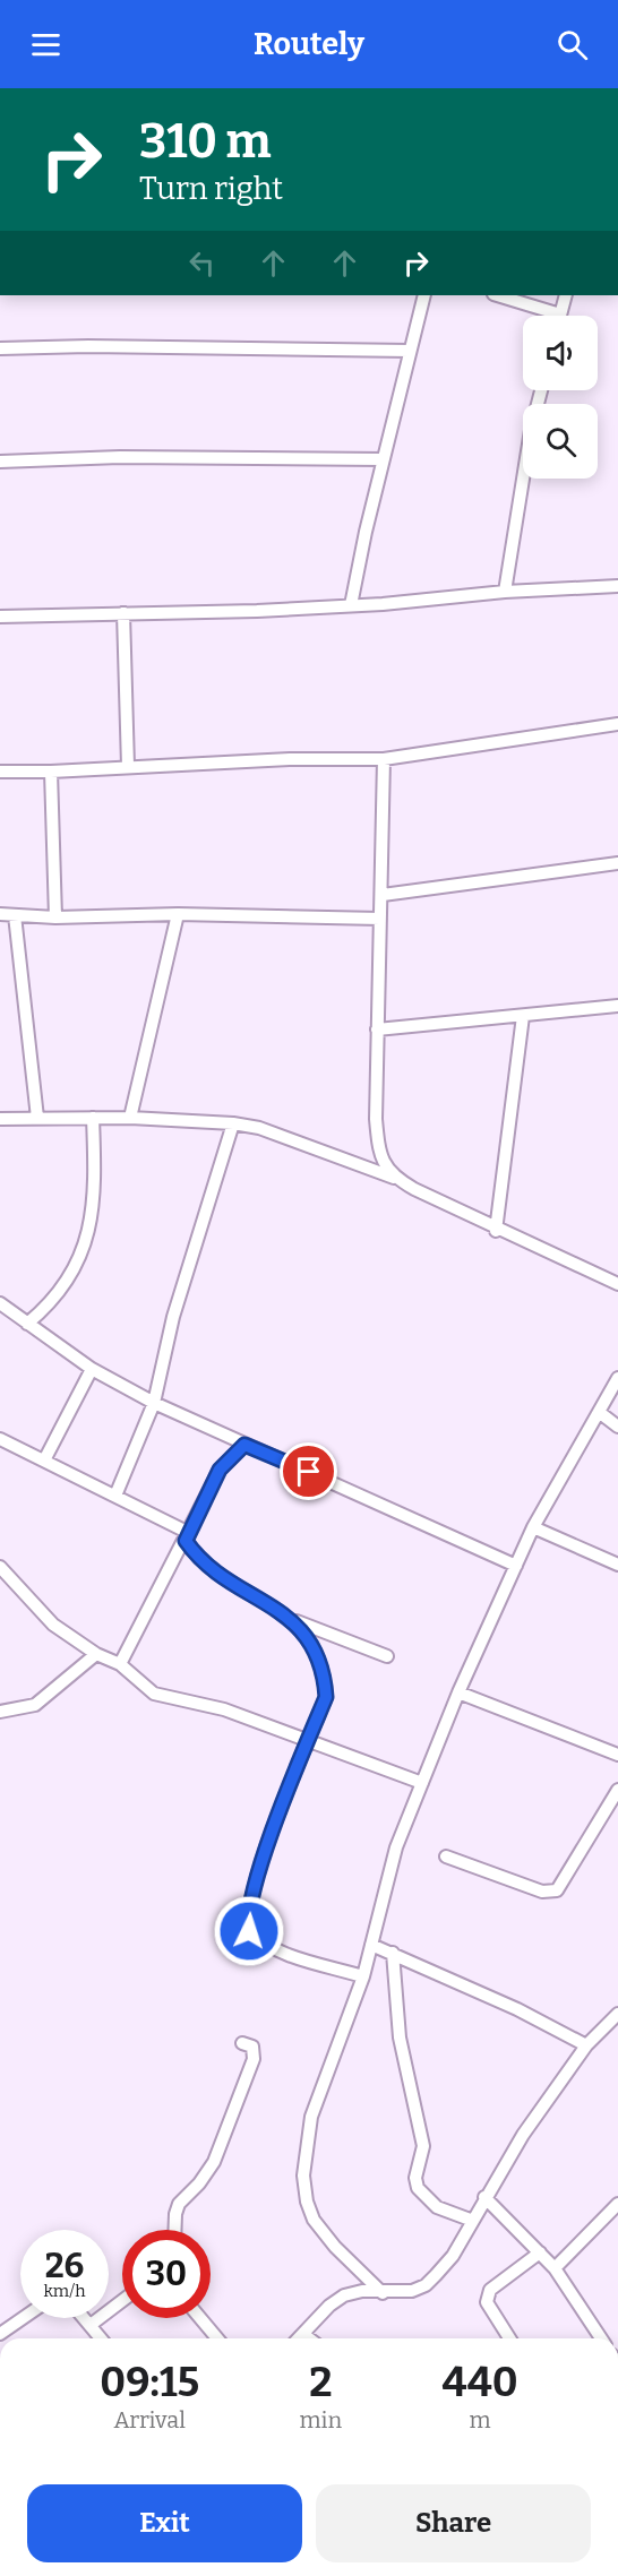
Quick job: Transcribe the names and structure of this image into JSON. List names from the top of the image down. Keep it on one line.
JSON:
{"page":{"header":"Routely","turn":["310 m","Turn right"],"speed":"26 km/h","limit":"30","eta":["09:15","Arrival","2","min","440","m"],"buttons":["Exit","Share"]}}
